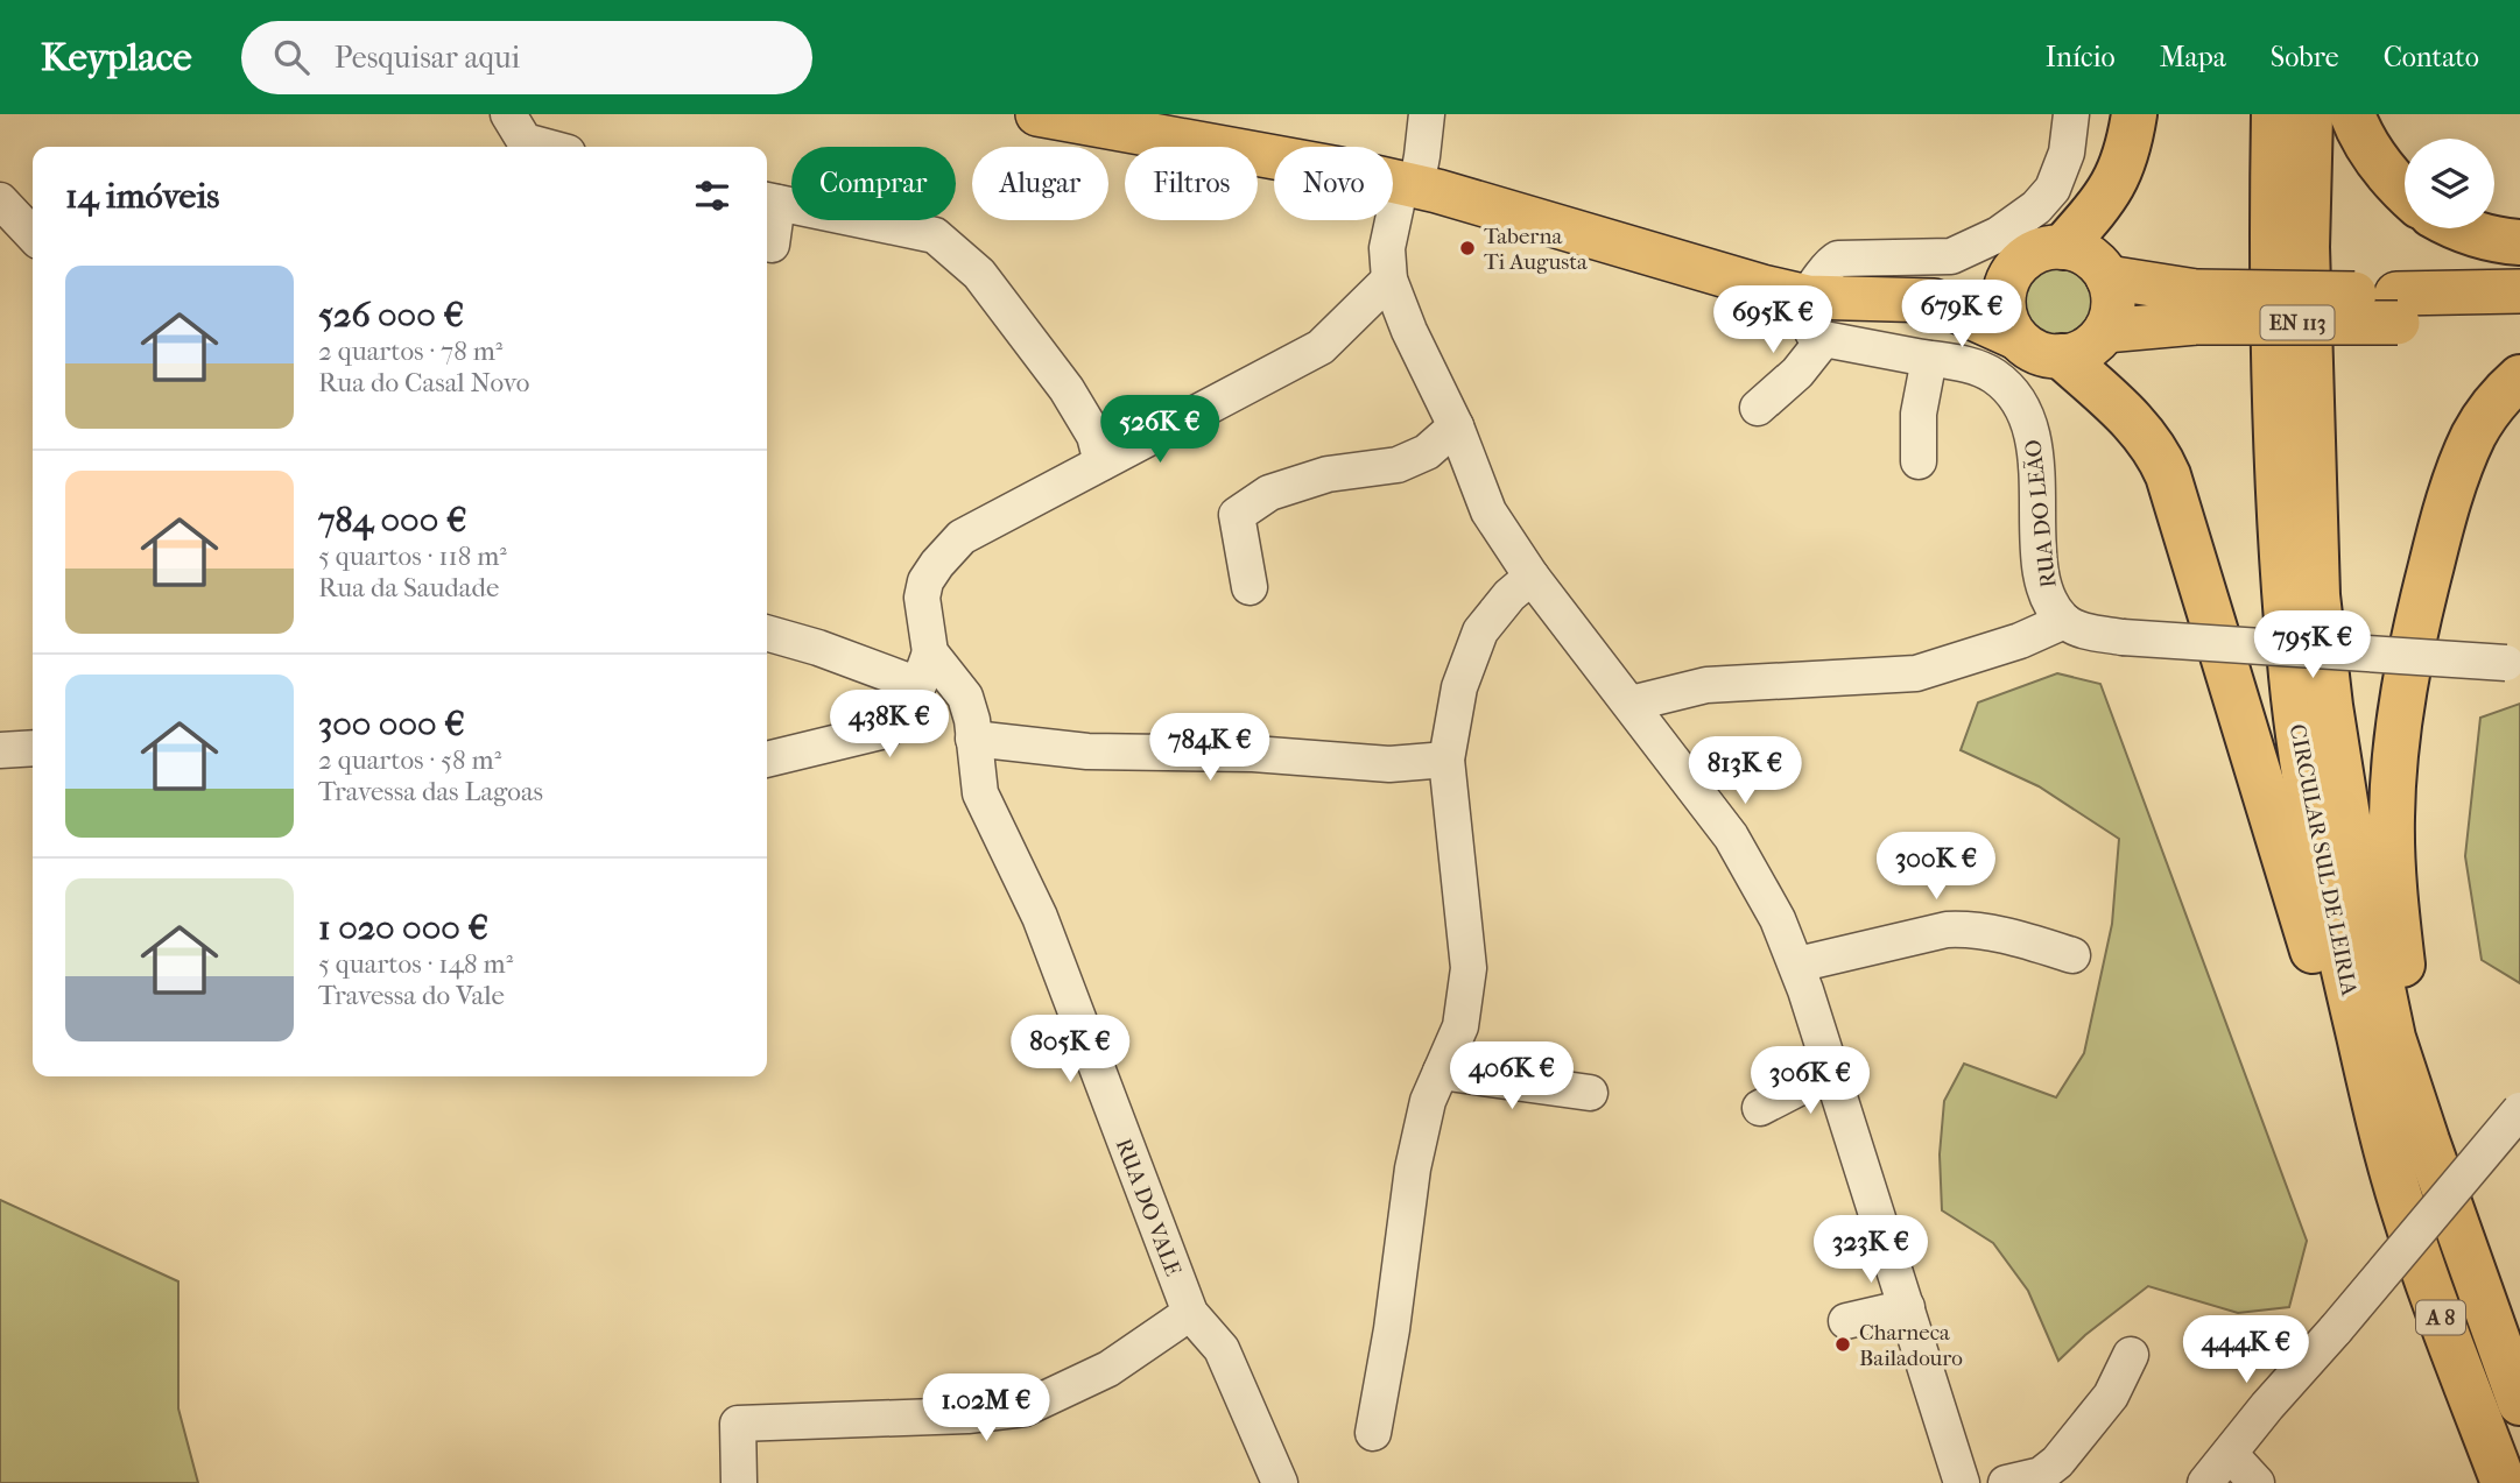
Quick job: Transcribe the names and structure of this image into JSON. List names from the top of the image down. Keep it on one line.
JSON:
{"streets":{"highway":["CIRCULAR SUL DE LEIRIA","A 8"],"main road":["EN 113"],"street":["RUA DO LEÃO","RUA DO VALE"]},"places":["Taberna Ti Augusta","Charneca Bailadouro"],"page":{"header":"Keyplace","search":"Pesquisar aqui","nav":["Início","Mapa","Sobre","Contato"],"chip":["Comprar","Alugar","Filtros","Novo"],"heading":"14 imóveis","list":[{"name":"526 000 €","note":"2 quartos · 78 m² · Rua do Casal Novo"},{"name":"784 000 €","note":"5 quartos · 118 m² · Rua da Saudade"},{"name":"300 000 €","note":"2 quartos · 58 m² · Travessa das Lagoas"},{"name":"1 020 000 €","note":"5 quartos · 148 m² · Travessa do Vale"}],"price":["679K €","695K €","526K €","795K €","438K €","784K €","813K €","300K €","805K €","406K €","306K €","323K €","444K €","1.02M €"]}}
